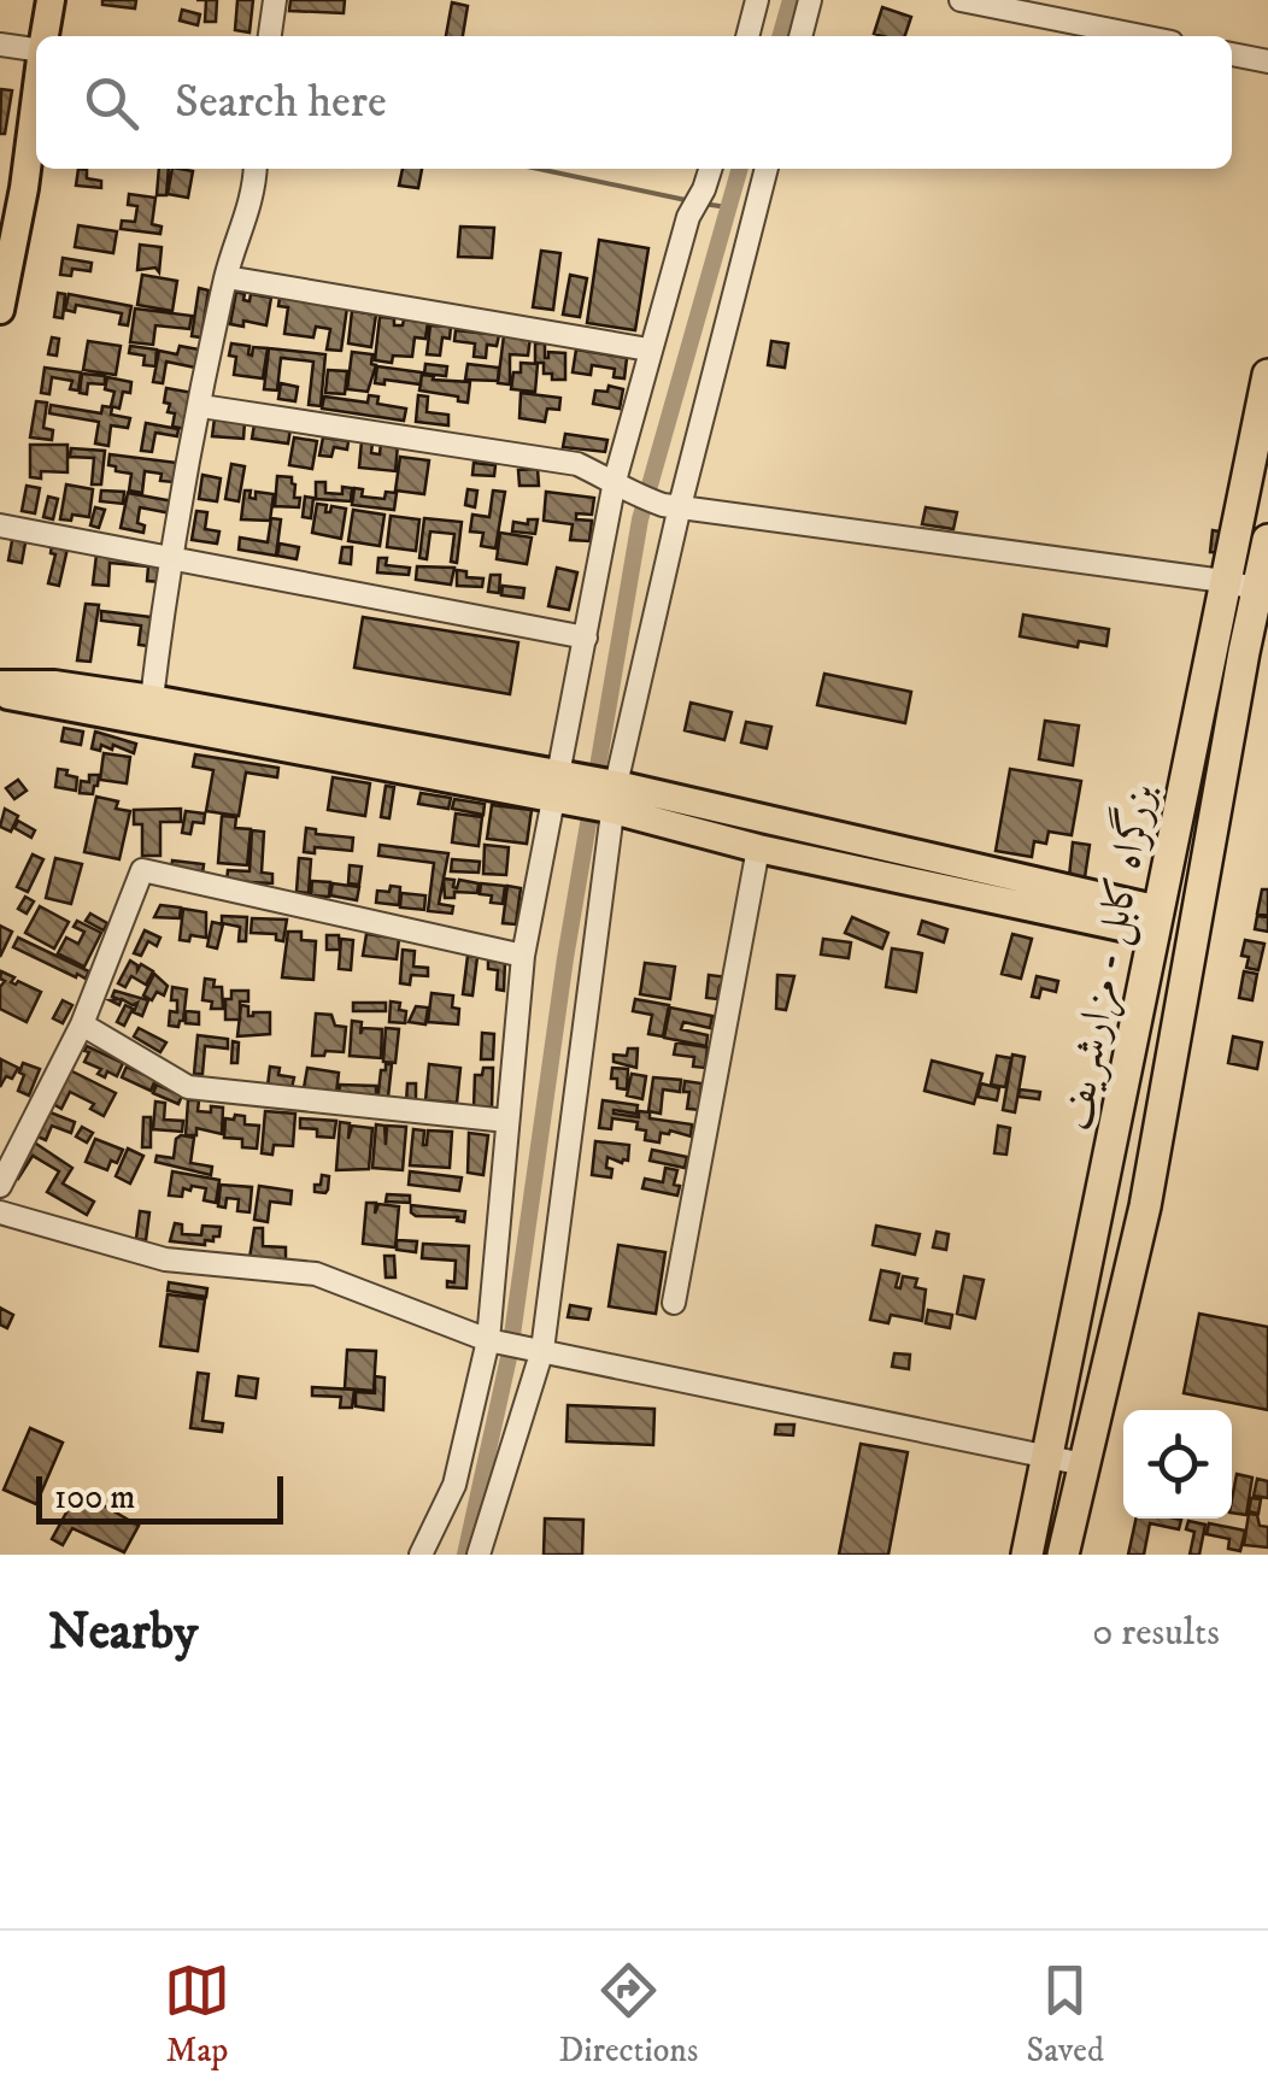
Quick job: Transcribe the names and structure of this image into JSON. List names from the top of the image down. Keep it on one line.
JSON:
{"streets":{"highway":["بزرگراه کابل - مزارشریف"]},"scale_bar":"100 m","page":{"search":"Search here","scale":"100 m","heading":["Nearby","0 results"],"nav":["Map","Directions","Saved"]}}
